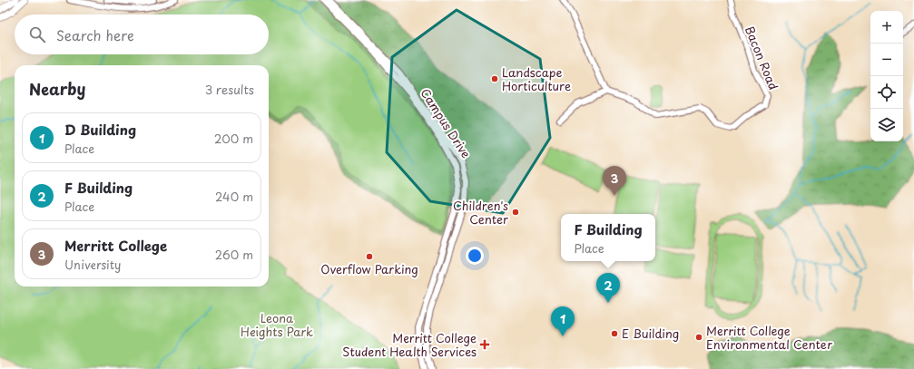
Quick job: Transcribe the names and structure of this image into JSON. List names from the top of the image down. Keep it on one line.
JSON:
{"streets":{"street":["Bacon Road","Campus Drive"]},"parks":["Leona Heights Park"],"places":{"other":["Landscape Horticulture","Children's Center","Overflow Parking","E Building","Merritt College Environmental Center"],"health":["Merritt College Student Health Services"]},"page":{"map_buttons":["+","−"],"search":"Search here","heading":["Nearby","3 results"],"list":[{"mark":"1","name":"D Building","note":"Place","value":"200 m"},{"mark":"2","name":"F Building","note":"Place","value":"240 m"},{"mark":"3","name":"Merritt College","note":"University","value":"260 m"}],"pins":["3","2","1"],"popup":["F Building","Place"]}}
